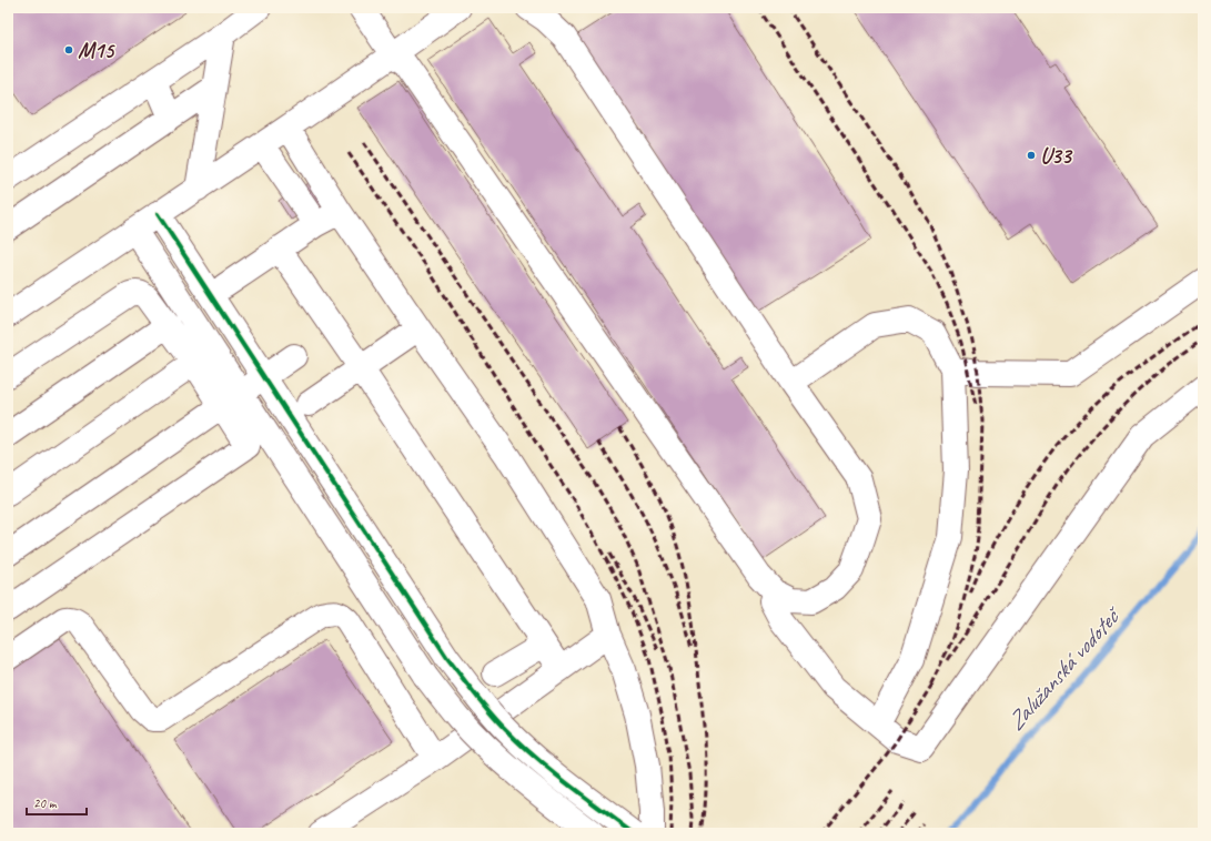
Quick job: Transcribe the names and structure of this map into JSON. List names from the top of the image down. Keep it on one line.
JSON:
{"water":["Zalužanská vodoteč"],"places":["M15","U33"],"scale_bar":"20 m"}
